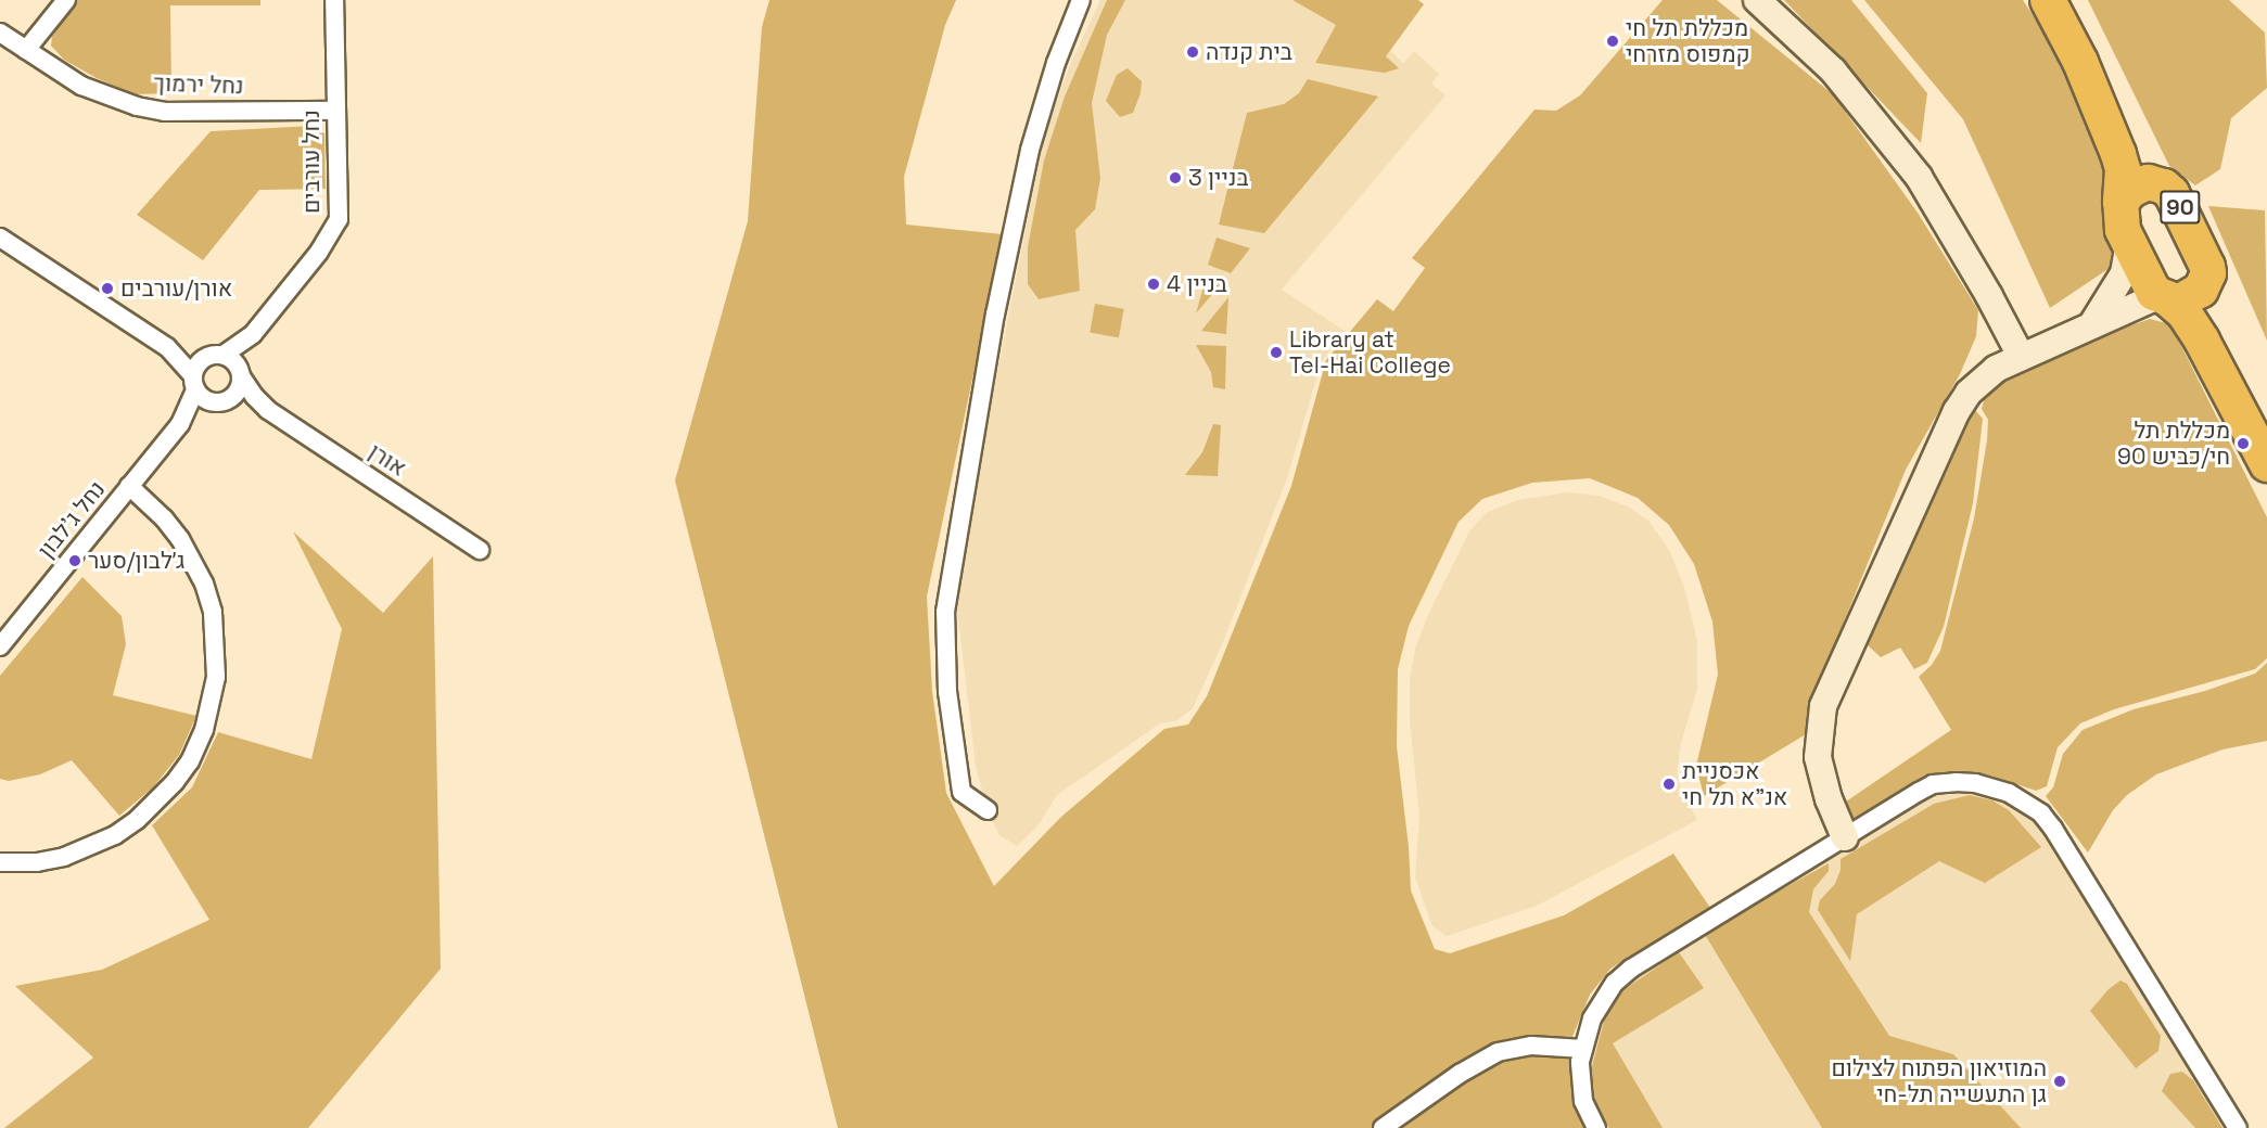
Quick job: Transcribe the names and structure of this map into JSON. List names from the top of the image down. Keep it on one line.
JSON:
{"streets":{"highway":["90"],"street":["נחל ירמוך","נחל עורבים","אורן","נחל ג'לבון"]},"crossings":[["נחל ירמוך","נחל עורבים"],["נחל עורבים","אורן"],["נחל עורבים","נחל ג'לבון"],["אורן","נחל ג'לבון"]],"places":["מכללת תל חי קמפוס מזרחי","בית קנדה","בניין 3","בניין 4","אורן/עורבים","Library at Tel-Hai College","מכללת תל חי/כביש 90","ג׳לבון/סער","אכסניית אנ\"א תל חי","המוזיאון הפתוח לצילום גן התעשייה תל-חי"]}
